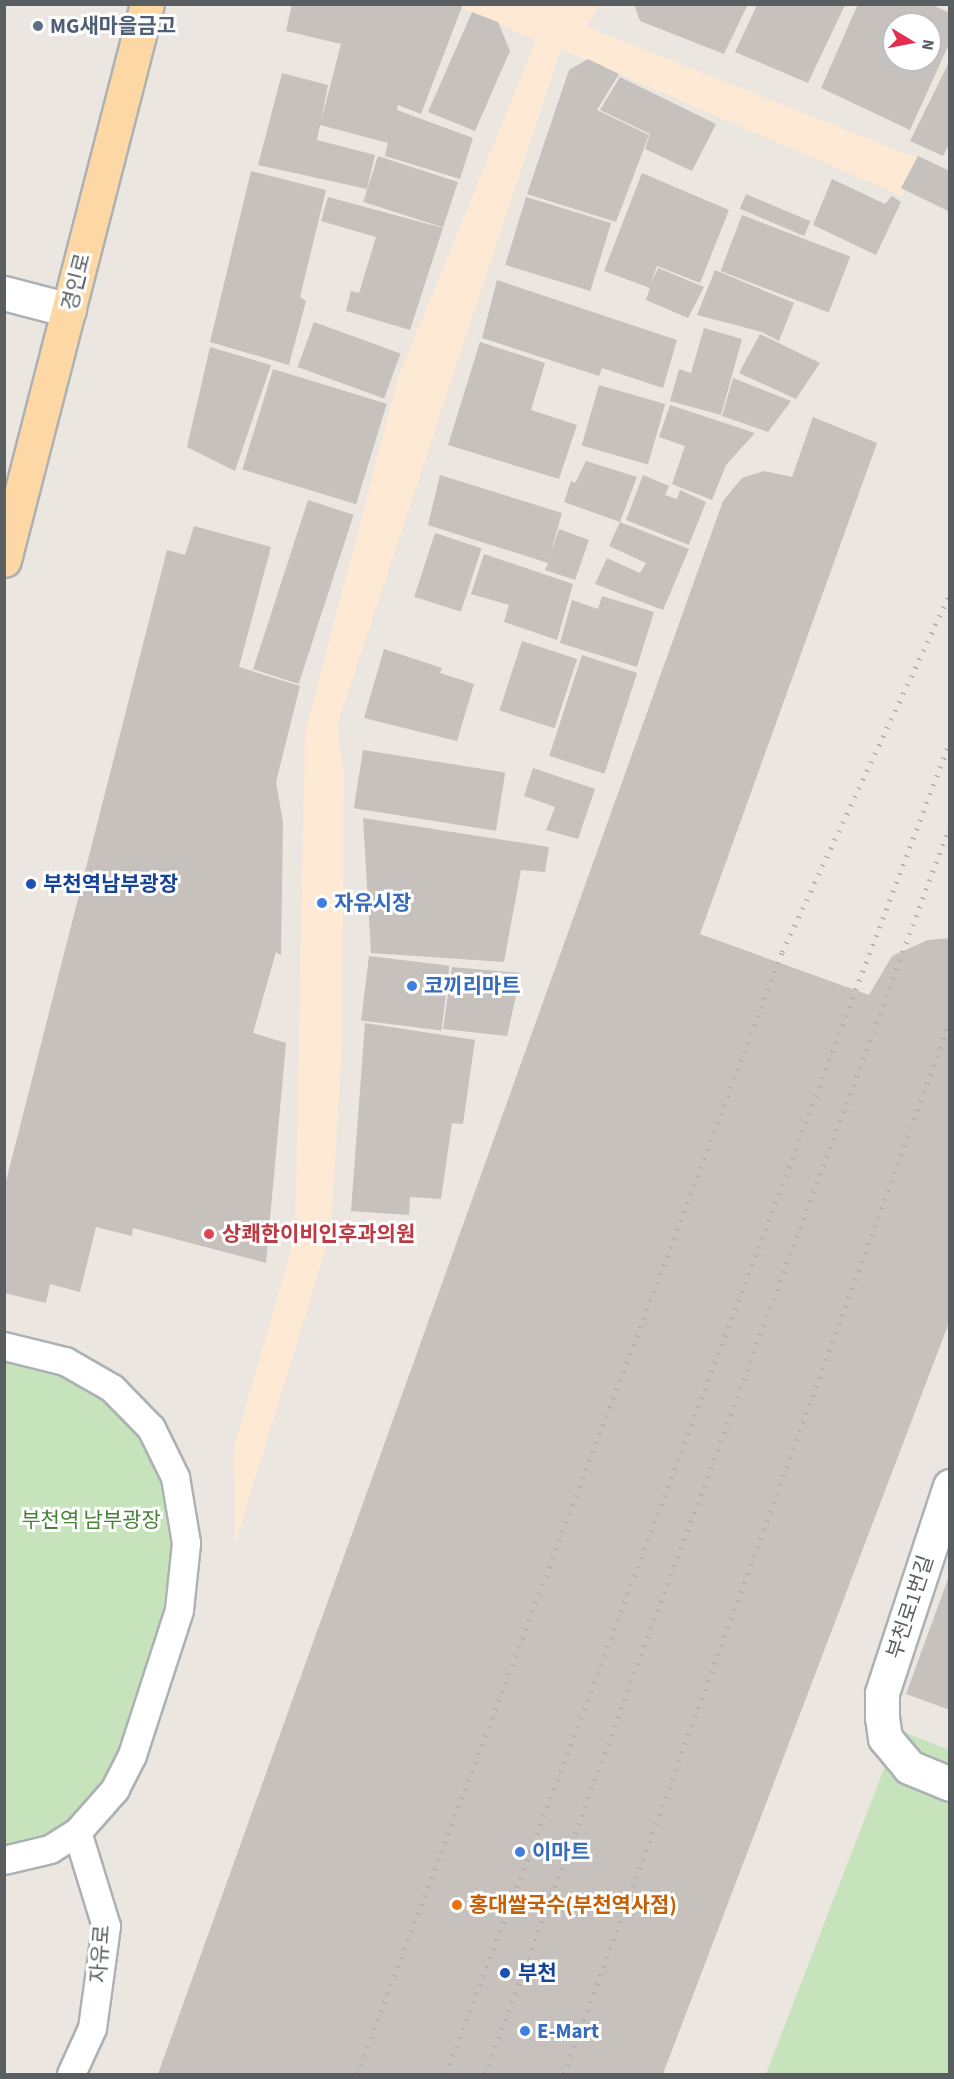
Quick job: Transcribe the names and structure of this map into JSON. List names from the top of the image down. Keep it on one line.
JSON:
{"streets":{"main road":["경인로"],"street":["부천로1번길"],"lane":["자유로"]},"parks":["부천역 남부광장"],"places":["MG새마을금고","부천역남부광장","자유시장","코끼리마트","상쾌한이비인후과의원","이마트","홍대쌀국수(부천역사점)","부천","E-Mart"],"north":"right"}
